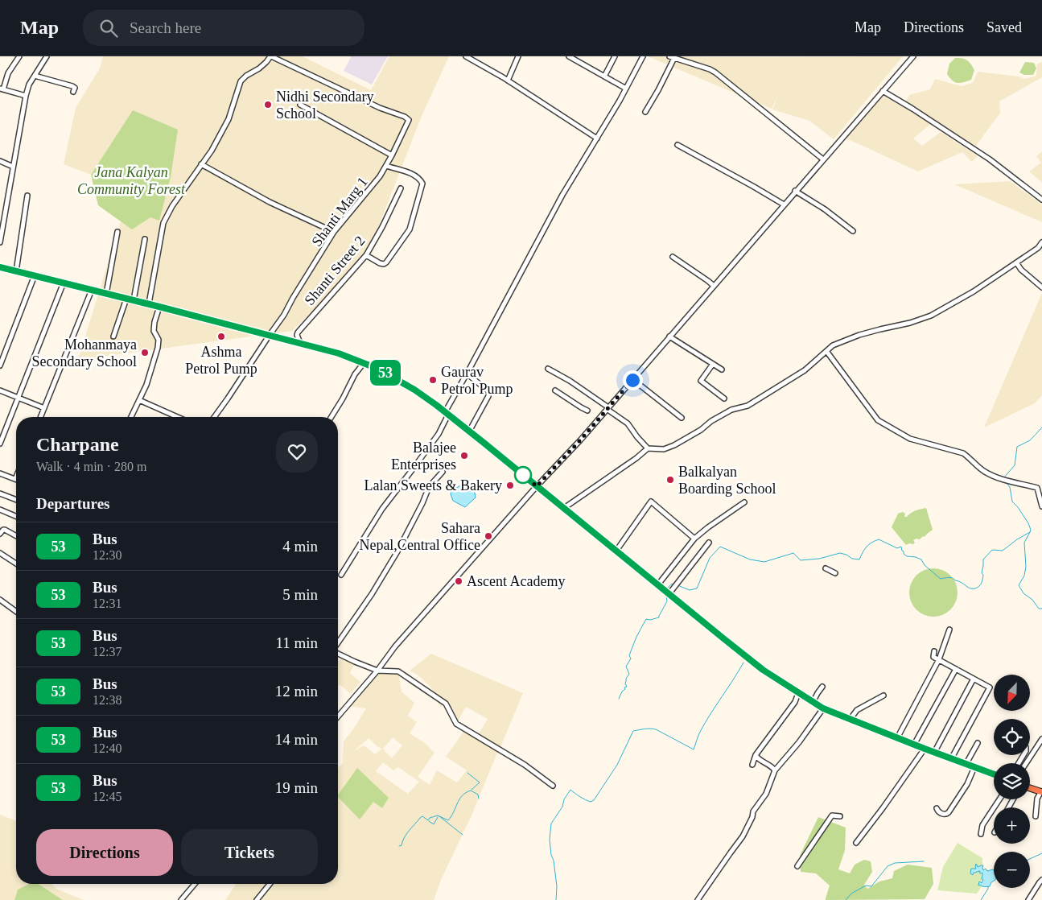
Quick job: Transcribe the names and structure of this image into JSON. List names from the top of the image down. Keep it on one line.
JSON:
{"streets":{"street":["Shanti Marg 1","Shanti Street 2"]},"parks":["Jana Kalyan Community Forest"],"places":["Nidhi Secondary School","Ashma Petrol Pump","Mohanmaya Secondary School","Gaurav Petrol Pump","Balajee Enterprises","Balkalyan Boarding School","Lalan Sweets & Bakery","Sahara Nepal,Central Office","Ascent Academy"],"lines":["bus line 53"],"north":"bottom left","page":{"header":"Map","search":"Search here","nav":["Map","Directions","Saved"],"on_map":"53","heading":[["Charpane","Walk · 4 min · 280 m"],"Departures"],"list":[{"mark":"53","name":"Bus","note":"12:30","value":"4 min"},{"mark":"53","name":"Bus","note":"12:31","value":"5 min"},{"mark":"53","name":"Bus","note":"12:37","value":"11 min"},{"mark":"53","name":"Bus","note":"12:38","value":"12 min"},{"mark":"53","name":"Bus","note":"12:40","value":"14 min"},{"mark":"53","name":"Bus","note":"12:45","value":"19 min"}],"map_buttons":["+","−"],"buttons":["Directions","Tickets"]}}
